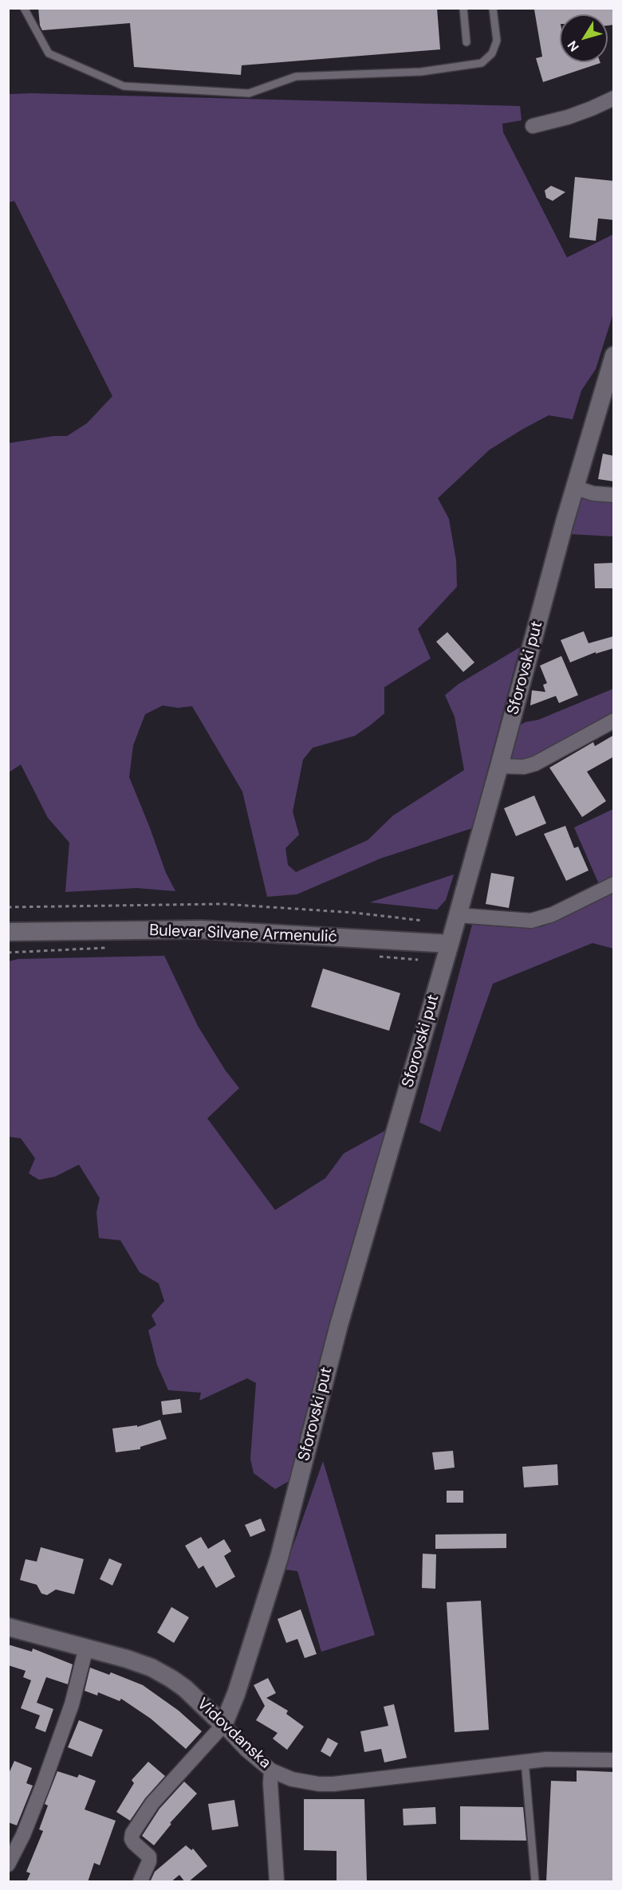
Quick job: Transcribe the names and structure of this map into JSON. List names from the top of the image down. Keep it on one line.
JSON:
{"streets":{"street":["Sforovski put","Bulevar Silvane Armenulić","Vidovdanska"]},"crossings":[["Sforovski put","Bulevar Silvane Armenulić"],["Sforovski put","Vidovdanska"]],"north":"bottom left"}
